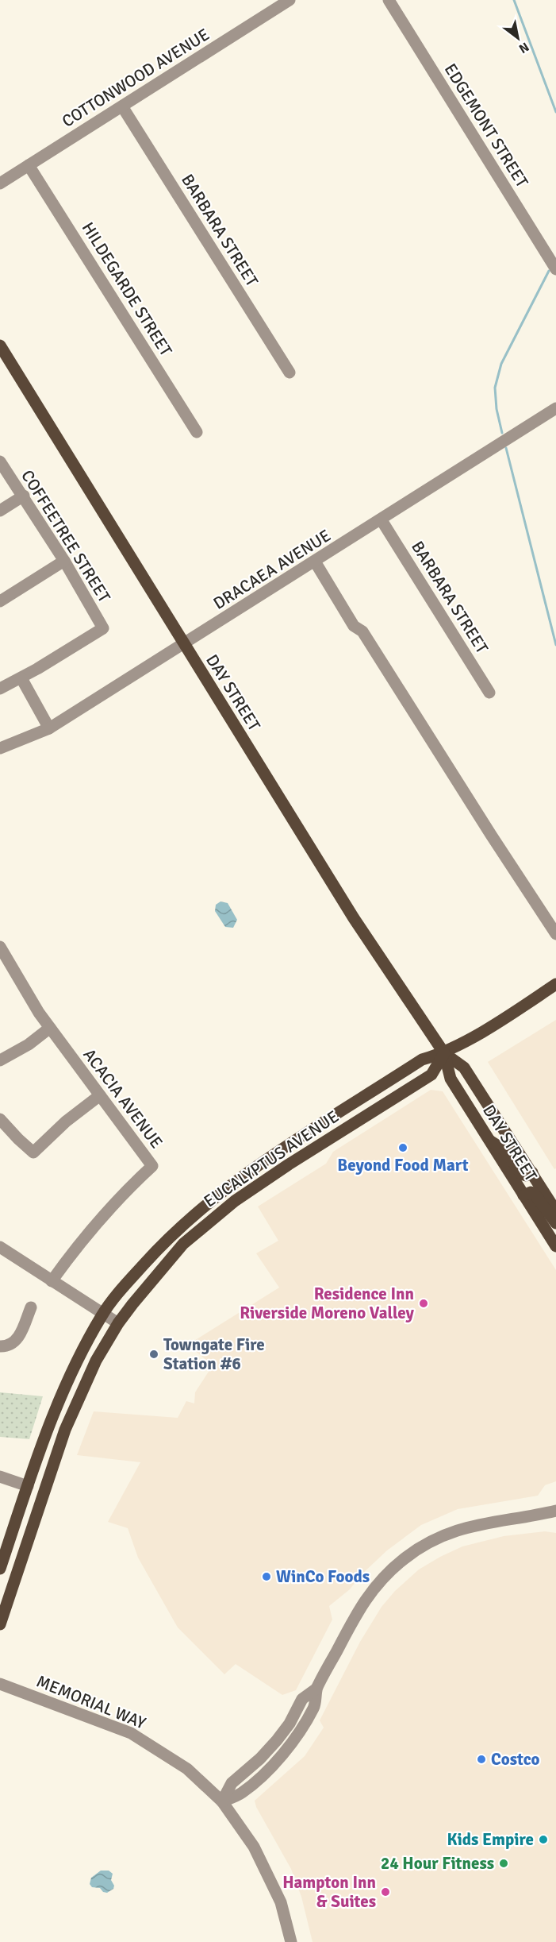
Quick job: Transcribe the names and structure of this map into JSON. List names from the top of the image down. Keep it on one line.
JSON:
{"streets":{"main road":["DAY STREET","EUCALYPTUS AVENUE"],"street":["COTTONWOOD AVENUE","EDGEMONT STREET","BARBARA STREET","HILDEGARDE STREET","COFFEETREE STREET","DRACAEA AVENUE","ACACIA AVENUE","MEMORIAL WAY"]},"crossings":[["COTTONWOOD AVENUE","BARBARA STREET"],["COTTONWOOD AVENUE","HILDEGARDE STREET"],["BARBARA STREET","DRACAEA AVENUE"],["DRACAEA AVENUE","DAY STREET"],["DAY STREET","EUCALYPTUS AVENUE"]],"places":["Beyond Food Mart","Residence Inn Riverside Moreno Valley","Towngate Fire Station #6","WinCo Foods","Costco","Kids Empire","24 Hour Fitness","Hampton Inn & Suites"],"north":"bottom right"}
